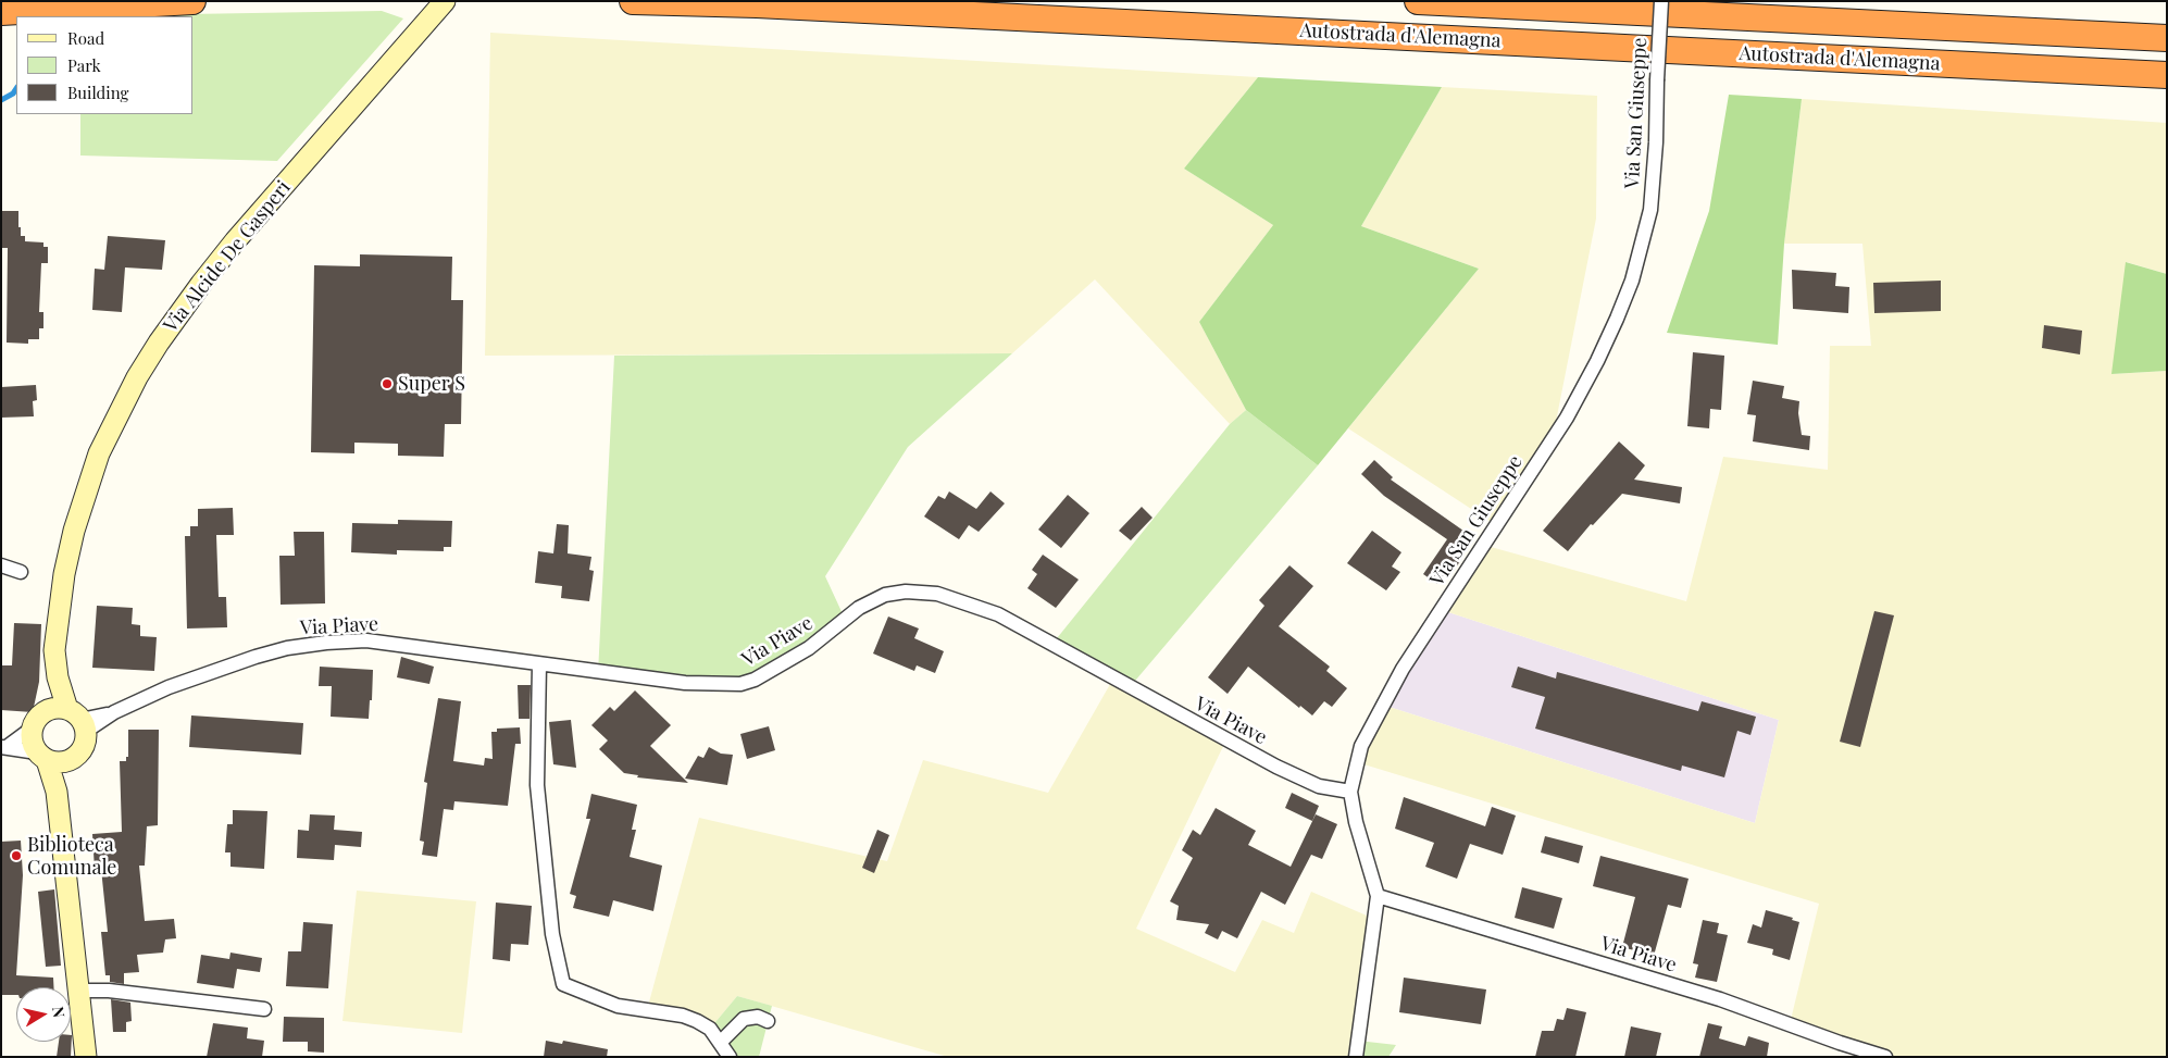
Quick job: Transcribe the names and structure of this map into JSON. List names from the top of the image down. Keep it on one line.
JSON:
{"streets":{"highway":["Autostrada d'Alemagna"],"street":["Via San Giuseppe","Via Alcide De Gasperi","Via Piave"]},"crossings":[["Via San Giuseppe","Via Piave"],["Via Alcide De Gasperi","Via Piave"]],"places":["Super S","Biblioteca Comunale"],"legend":["Road","Park","Building"],"north":"right"}
